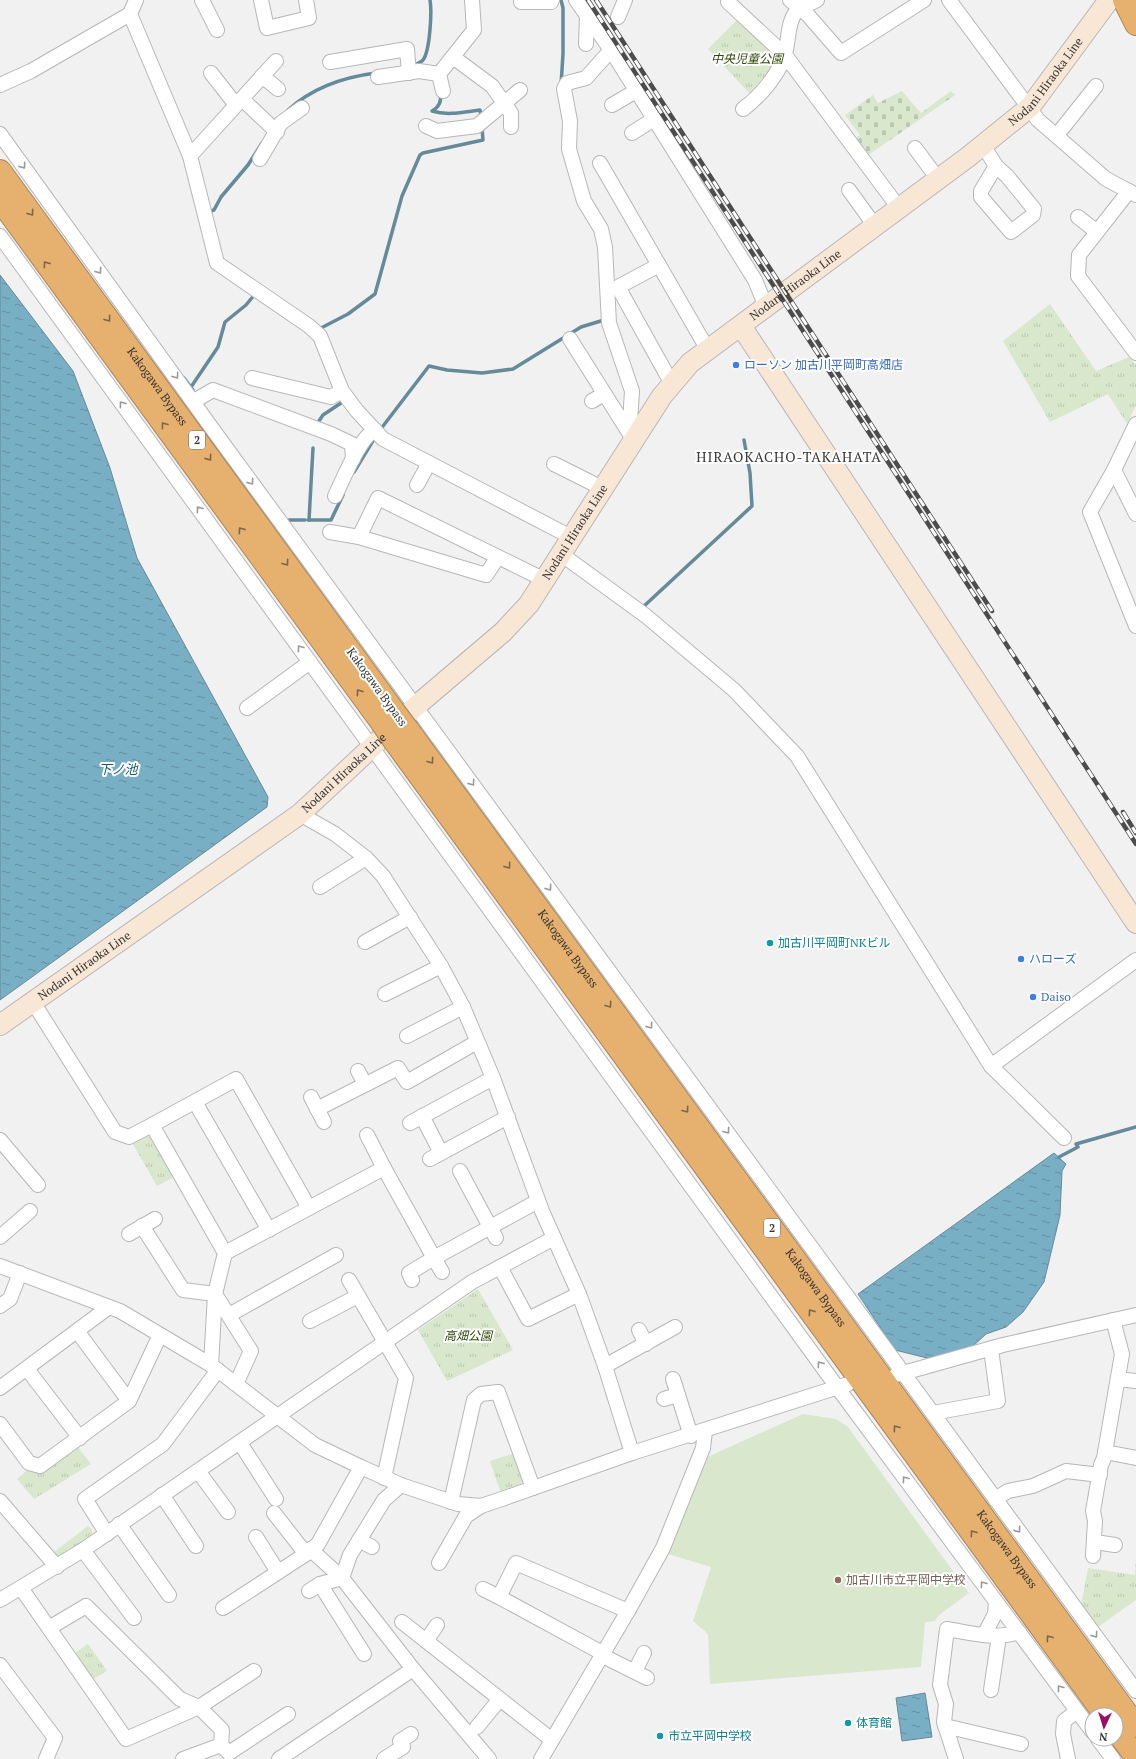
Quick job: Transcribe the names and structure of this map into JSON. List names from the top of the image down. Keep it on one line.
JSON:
{"streets":{"highway":["Kakogawa Bypass","2"],"main road":["Nodani Hiraoka Line"]},"districts":["HIRAOKACHO-TAKAHATA"],"water":["下ノ池"],"parks":["中央児童公園","高畑公園"],"places":["ローソン 加古川平岡町高畑店","加古川平岡町NKビル","ハローズ","Daiso","加古川市立平岡中学校","体育館","市立平岡中学校"],"north":"bottom"}
